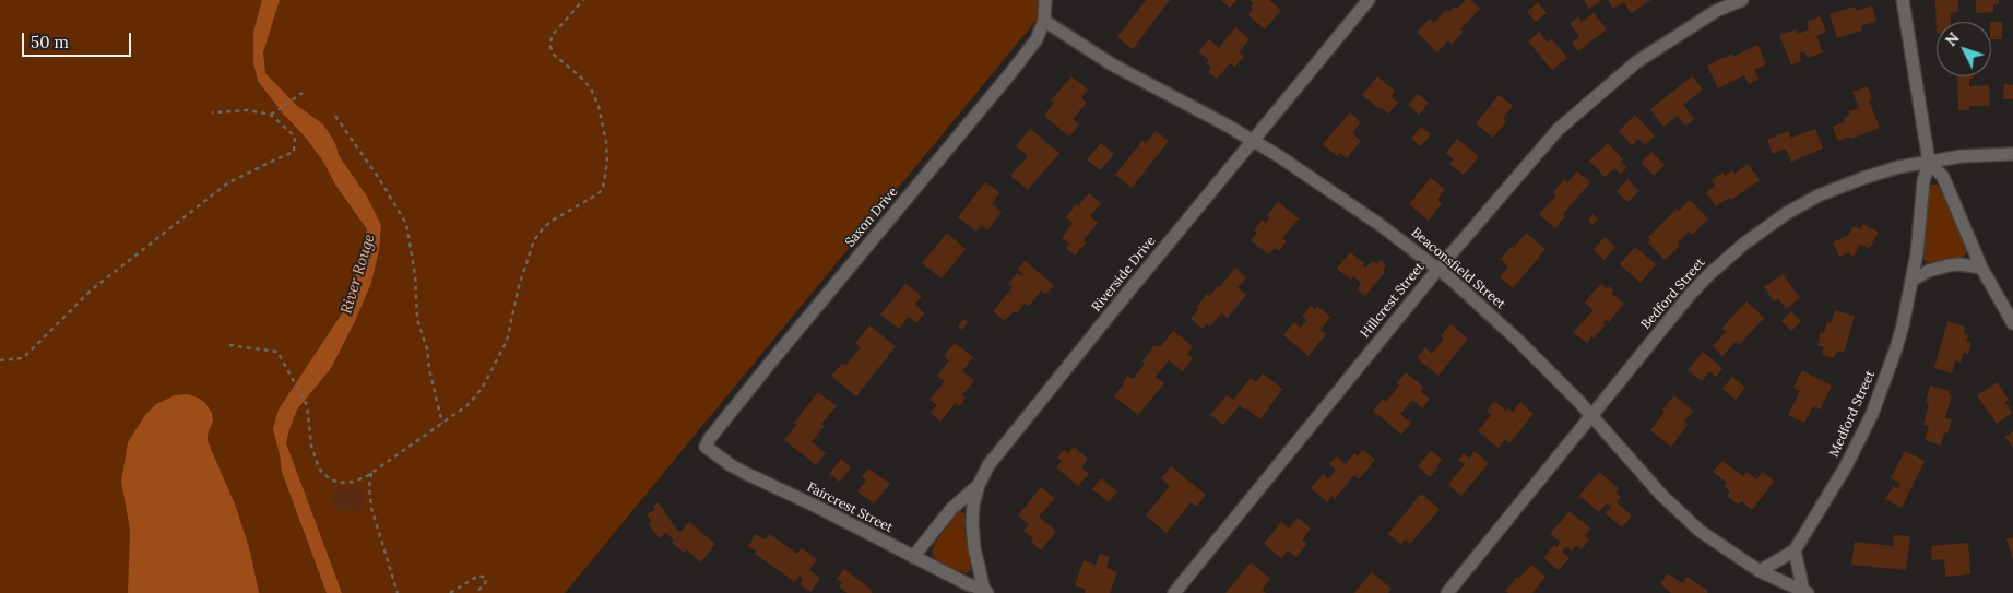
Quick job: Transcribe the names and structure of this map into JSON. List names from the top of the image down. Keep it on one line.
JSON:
{"streets":{"street":["Saxon Drive","Beaconsfield Street","Riverside Drive","Bedford Street","Hillcrest Street","Medford Street","Faircrest Street"]},"crossings":[["Saxon Drive","Beaconsfield Street"],["Saxon Drive","Faircrest Street"],["Beaconsfield Street","Riverside Drive"],["Beaconsfield Street","Bedford Street"],["Beaconsfield Street","Hillcrest Street"],["Beaconsfield Street","Medford Street"],["Riverside Drive","Faircrest Street"],["Bedford Street","Medford Street"]],"water":["River Rouge"],"scale_bar":"50 m","north":"top left"}
